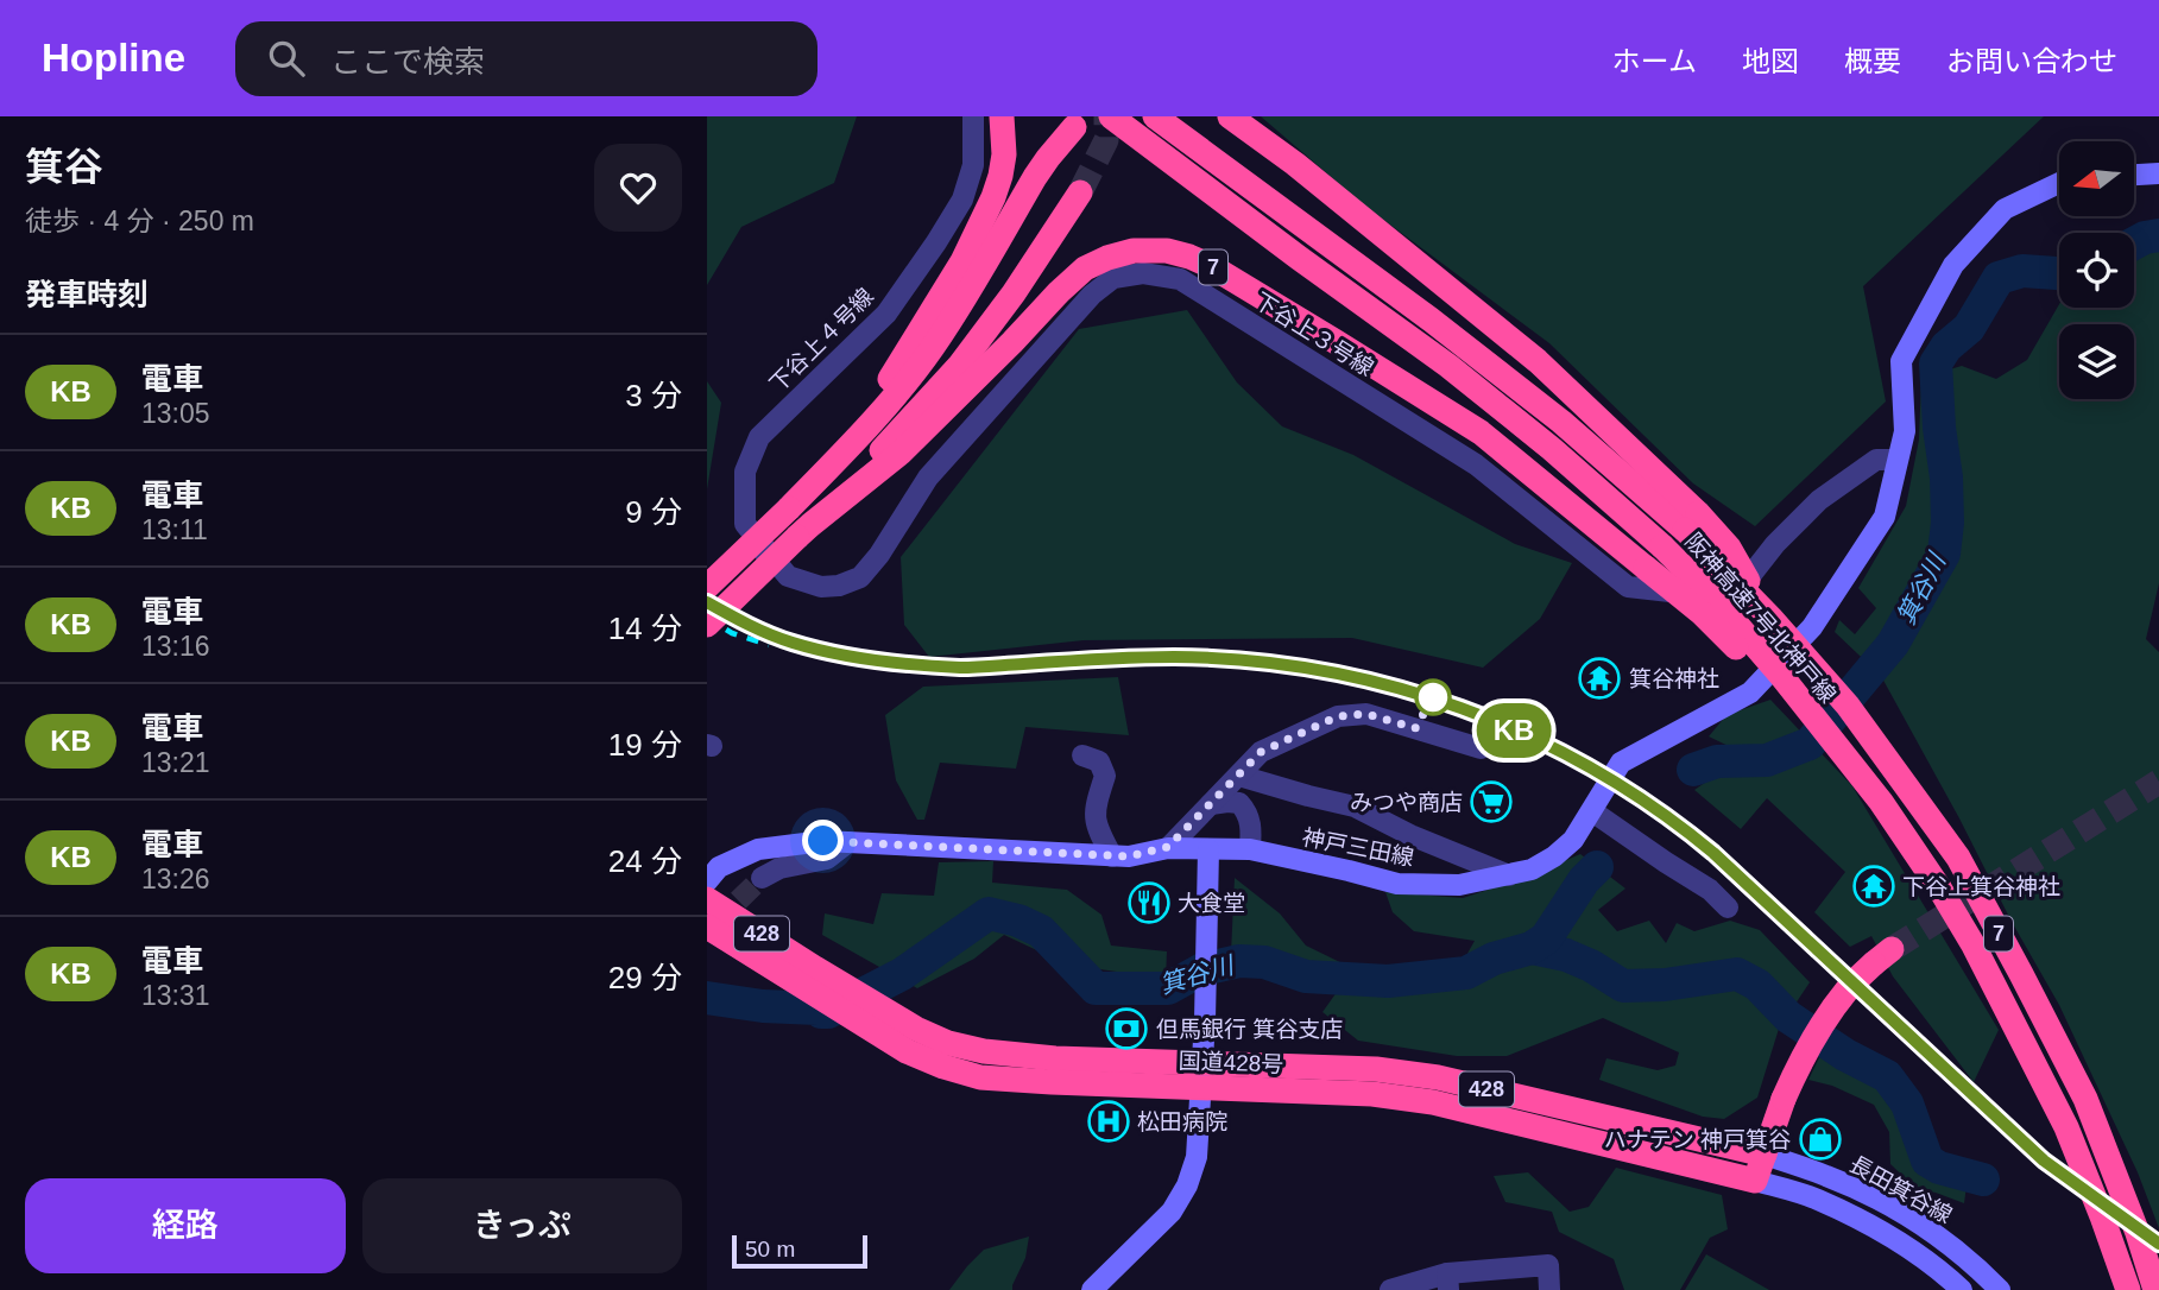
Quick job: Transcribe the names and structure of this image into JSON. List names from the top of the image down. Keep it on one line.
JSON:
{"streets":{"highway":["7","阪神高速7号北神戸線","428","国道428号"],"street":["下谷上３号線","下谷上４号線","神戸三田線","長田箕谷線"]},"crossings":[["7","阪神高速7号北神戸線"],["下谷上３号線","下谷上４号線"],["下谷上３号線","神戸三田線"],["国道428号","長田箕谷線"]],"water":["箕谷川"],"places":{"temple":["箕谷神社","下谷上箕谷神社"],"supermarket":["みつや商店"],"restaurant":["大食堂"],"bank":["但馬銀行 箕谷支店"],"hospital":["松田病院"],"shop":["ハナテン 神戸箕谷"]},"scale_bar":"50 m","north":"left","page":{"header":"Hopline","search":"ここで検索","nav":["ホーム","地図","概要","お問い合わせ"],"heading":[["箕谷","徒歩 · 4 分 · 250 m"],"発車時刻"],"on_map":"KB","list":[{"mark":"KB","name":"電車","note":"13:05","value":"3 分"},{"mark":"KB","name":"電車","note":"13:11","value":"9 分"},{"mark":"KB","name":"電車","note":"13:16","value":"14 分"},{"mark":"KB","name":"電車","note":"13:21","value":"19 分"},{"mark":"KB","name":"電車","note":"13:26","value":"24 分"},{"mark":"KB","name":"電車","note":"13:31","value":"29 分"}],"buttons":["経路","きっぷ"],"scale":"50 m"}}
